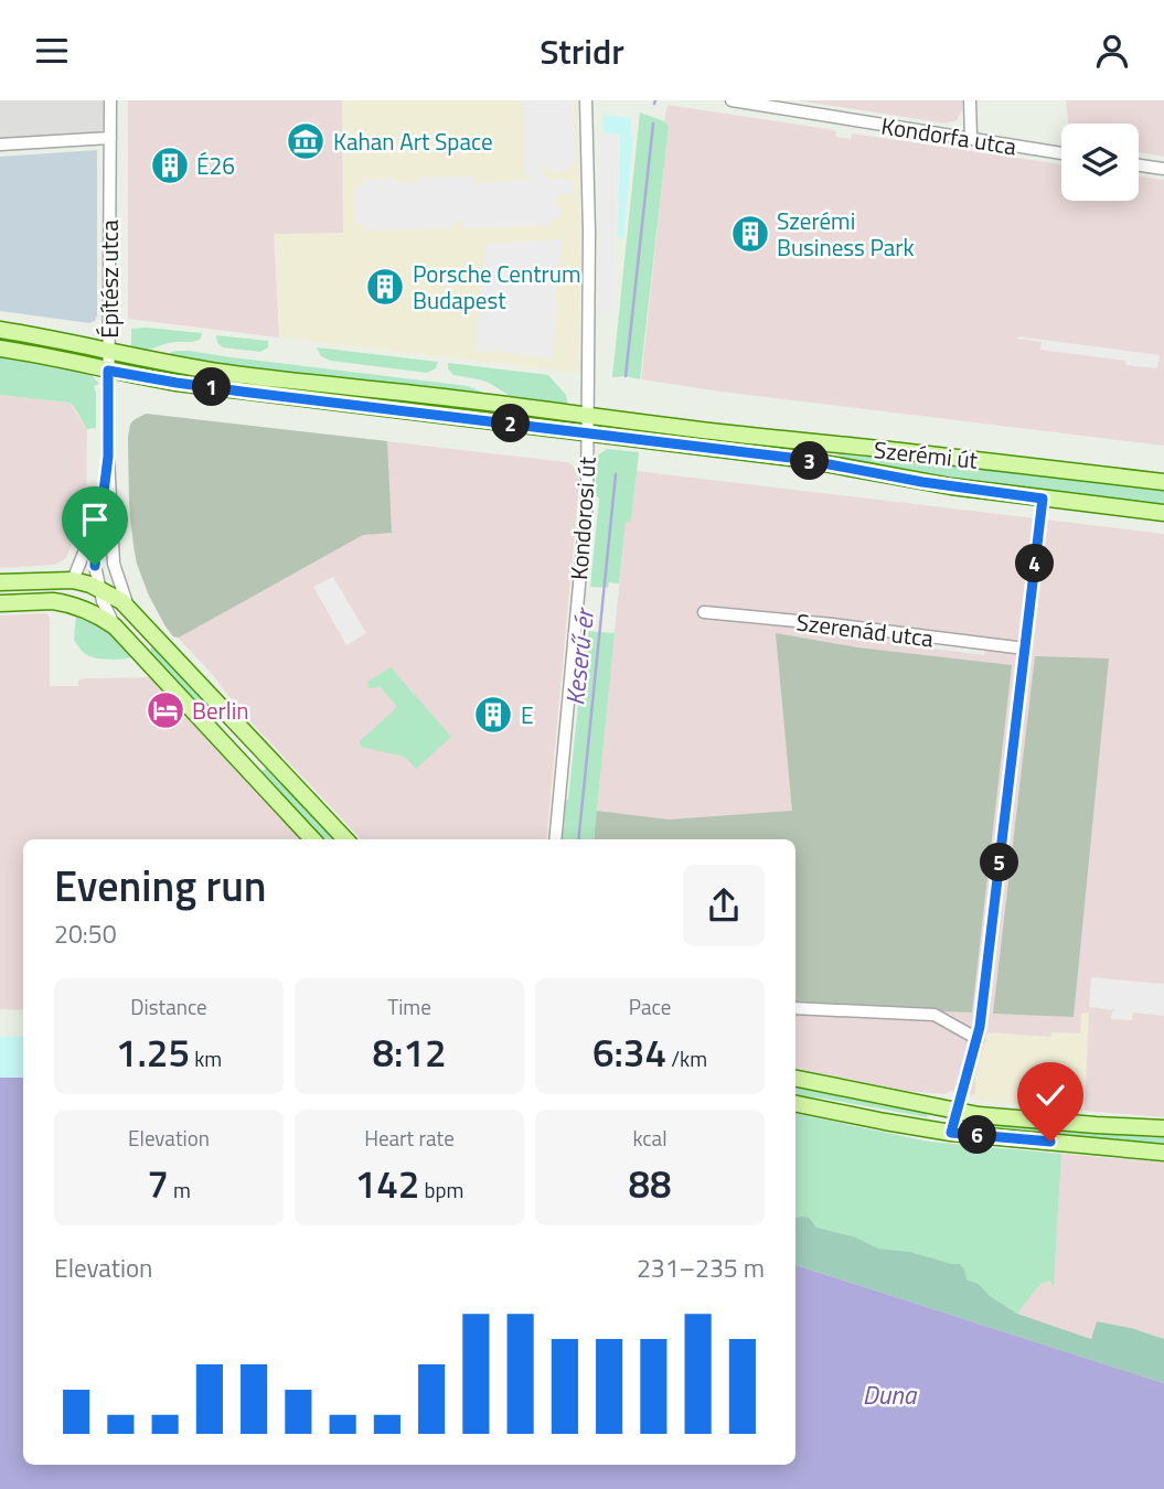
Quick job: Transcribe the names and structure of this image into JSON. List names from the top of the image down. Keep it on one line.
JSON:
{"streets":{"main road":["Szerémi út"],"street":["Kondorfa utca","Építész utca","Kondorosi út","Szerenád utca"]},"crossings":[["Építész utca","Szerémi út"],["Szerémi út","Kondorosi út"]],"water":["Keserű-ér","Duna"],"places":{"museum":["Kahan Art Space"],"building":["É26","Szerémi Business Park","Porsche Centrum Budapest","E"],"hotel":["Berlin"]},"page":{"header":"Stridr","pins":["1","2","3","4","5","6"],"heading":["Evening run","20:50"],"stats":[["Distance","1.25 km"],["Time","8:12"],["Pace","6:34 /km"],["Elevation","7 m"],["Heart rate","142 bpm"],["kcal","88"]],"chart":["Elevation","231–235 m"]}}
